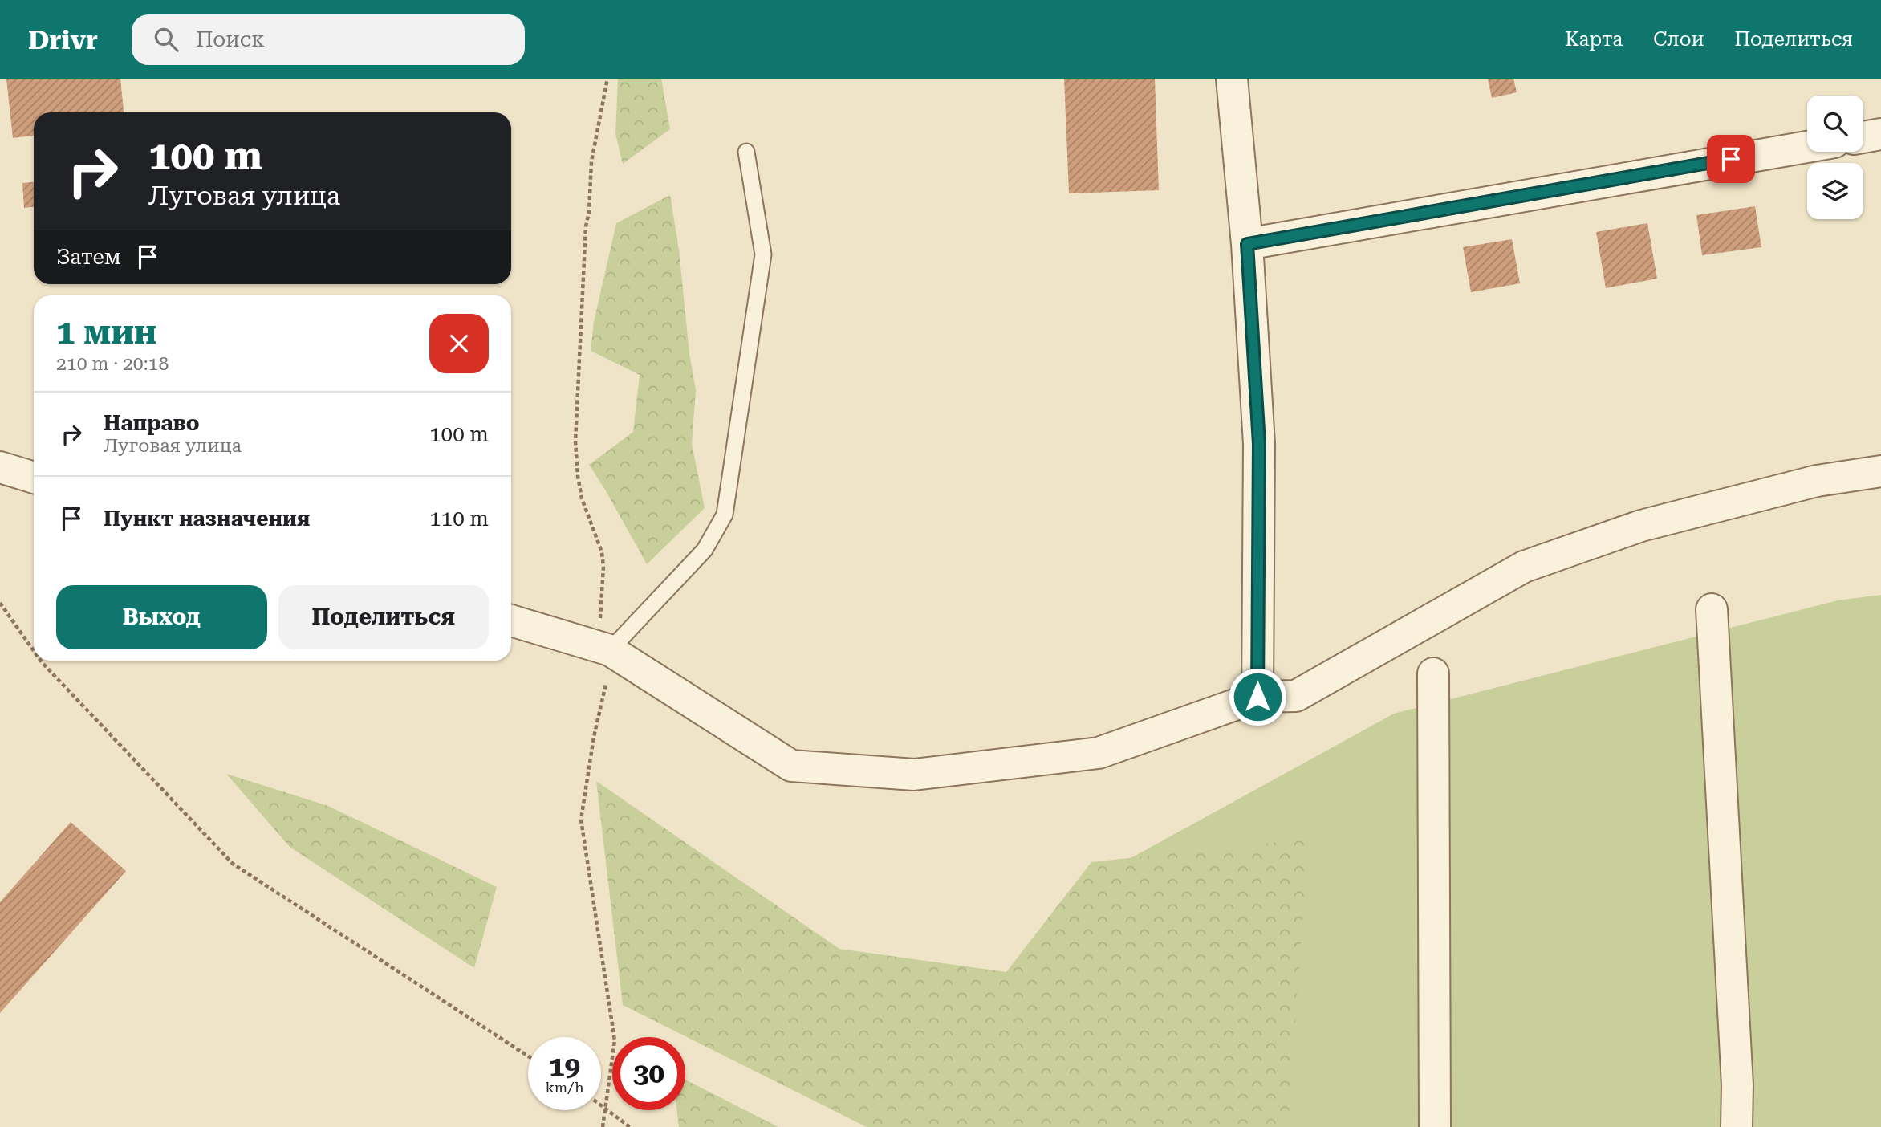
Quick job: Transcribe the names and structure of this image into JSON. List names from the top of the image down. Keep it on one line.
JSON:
{"page":{"header":"Drivr","search":"Поиск","nav":["Карта","Слои","Поделиться"],"turn":["100 m","Луговая улица"],"then":"Затем","heading":["1 мин","210 m · 20:18"],"list":[{"name":"Направо","note":"Луговая улица","value":"100 m"},{"name":"Пункт назначения","value":"110 m"}],"buttons":["Выход","Поделиться"],"speed":"19 km/h","limit":"30"}}
